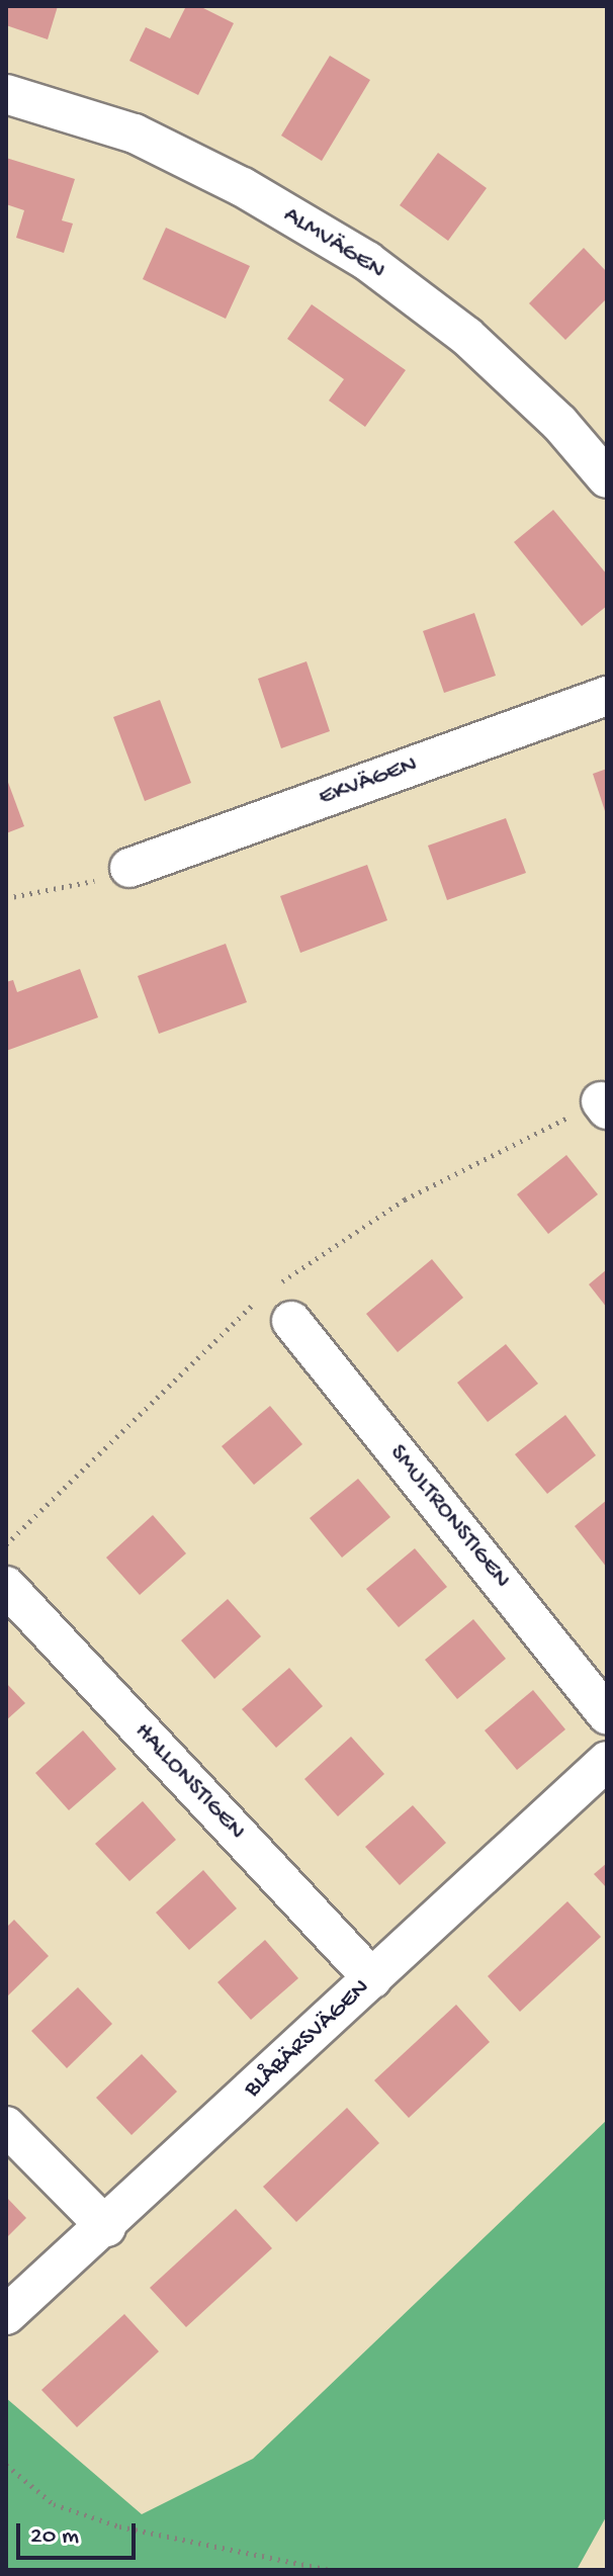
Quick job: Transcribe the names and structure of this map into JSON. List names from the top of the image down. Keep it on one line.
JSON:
{"streets":{"street":["ALMVÄGEN","EKVÄGEN","SMULTRONSTIGEN","HALLONSTIGEN","BLÅBÄRSVÄGEN"]},"crossings":[["HALLONSTIGEN","BLÅBÄRSVÄGEN"]],"scale_bar":"20 m"}
